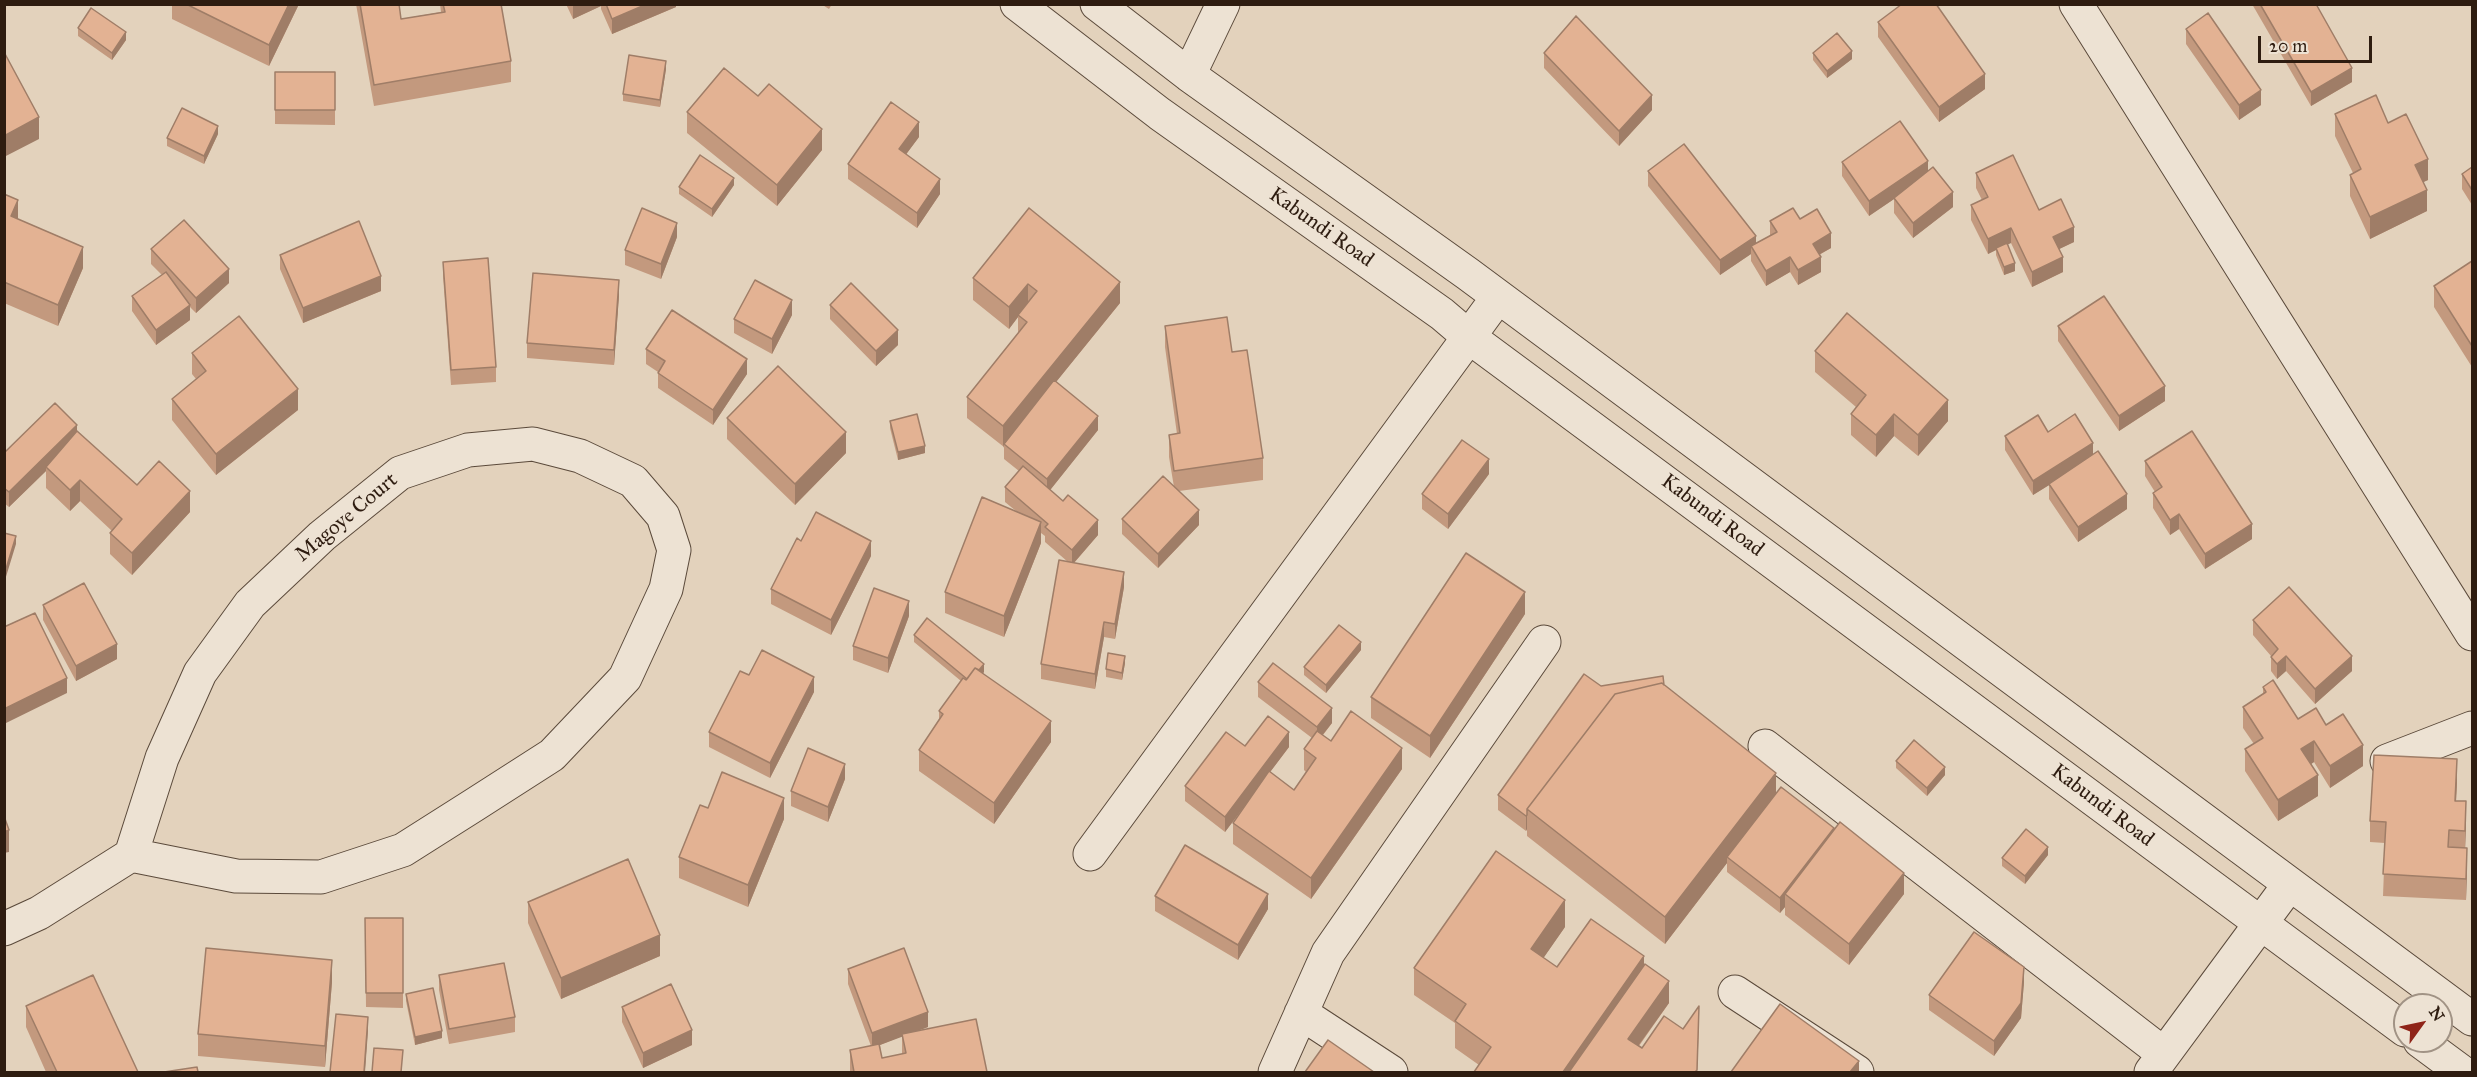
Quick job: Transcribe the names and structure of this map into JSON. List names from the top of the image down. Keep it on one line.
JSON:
{"streets":{"street":["Kabundi Road","Magoye Court"]},"scale_bar":"20 m","north":"top right"}
